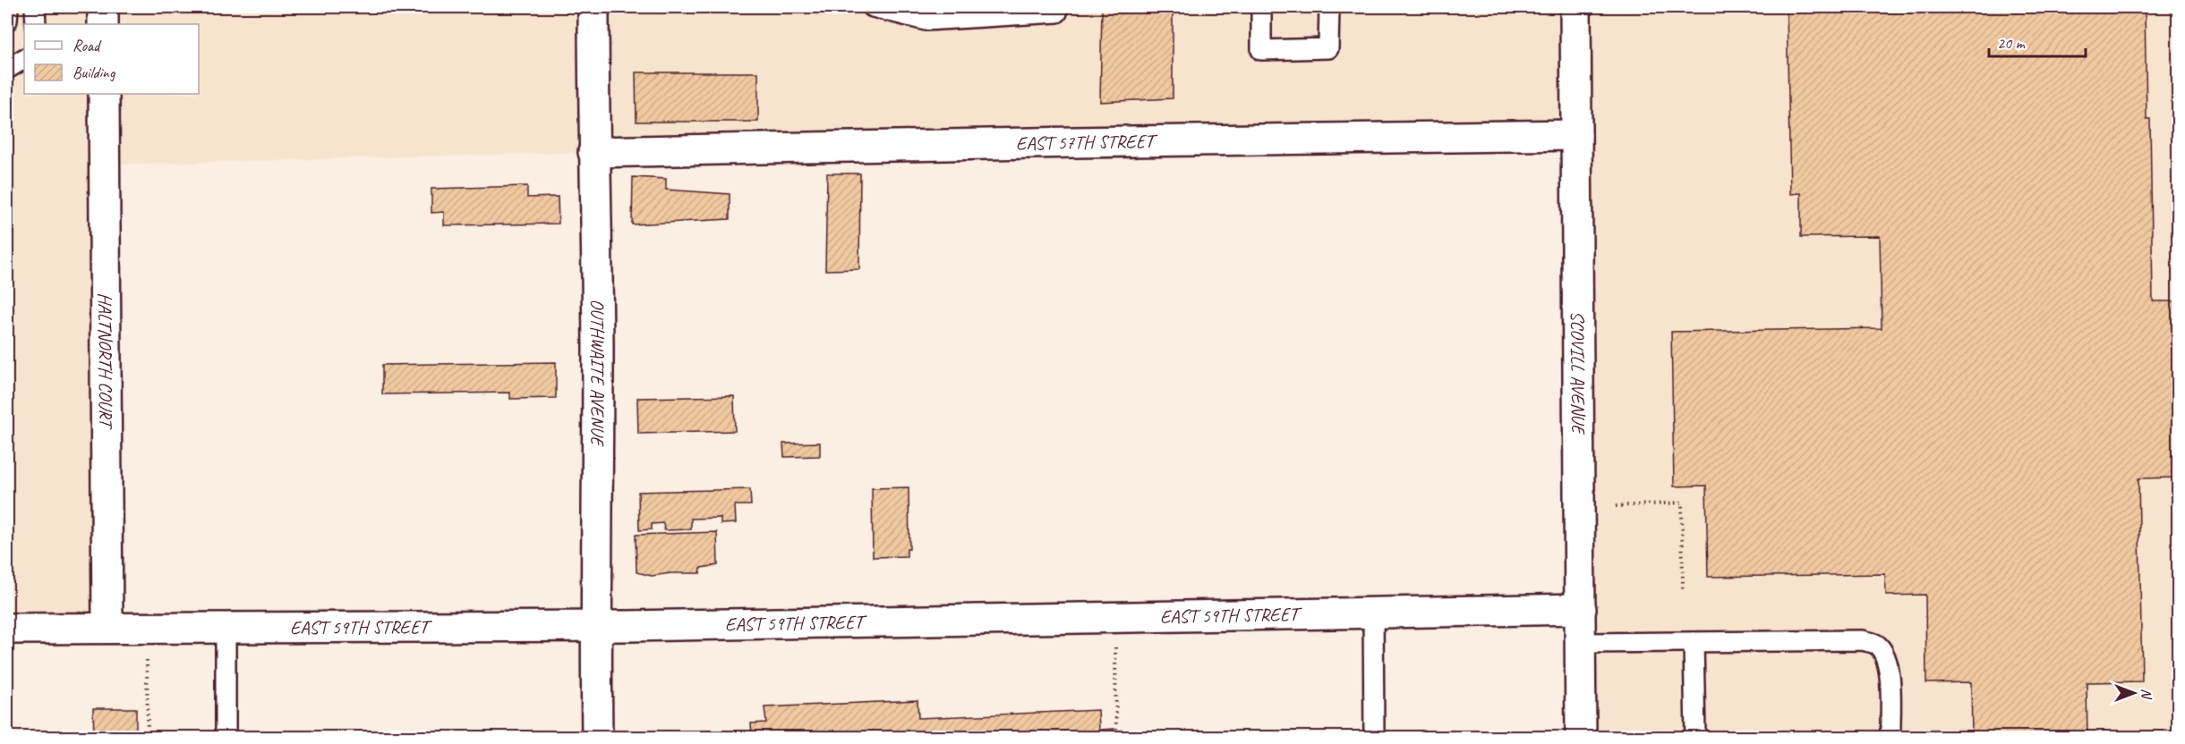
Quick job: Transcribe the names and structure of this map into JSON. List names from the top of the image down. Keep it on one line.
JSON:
{"streets":{"street":["EAST 57TH STREET","HALTNORTH COURT","OUTHWAITE AVENUE","SCOVILL AVENUE","EAST 59TH STREET"]},"crossings":[["EAST 57TH STREET","OUTHWAITE AVENUE"],["EAST 57TH STREET","SCOVILL AVENUE"],["HALTNORTH COURT","EAST 59TH STREET"],["OUTHWAITE AVENUE","EAST 59TH STREET"],["SCOVILL AVENUE","EAST 59TH STREET"]],"legend":["Road","Building"],"scale_bar":"20 m","north":"right"}
